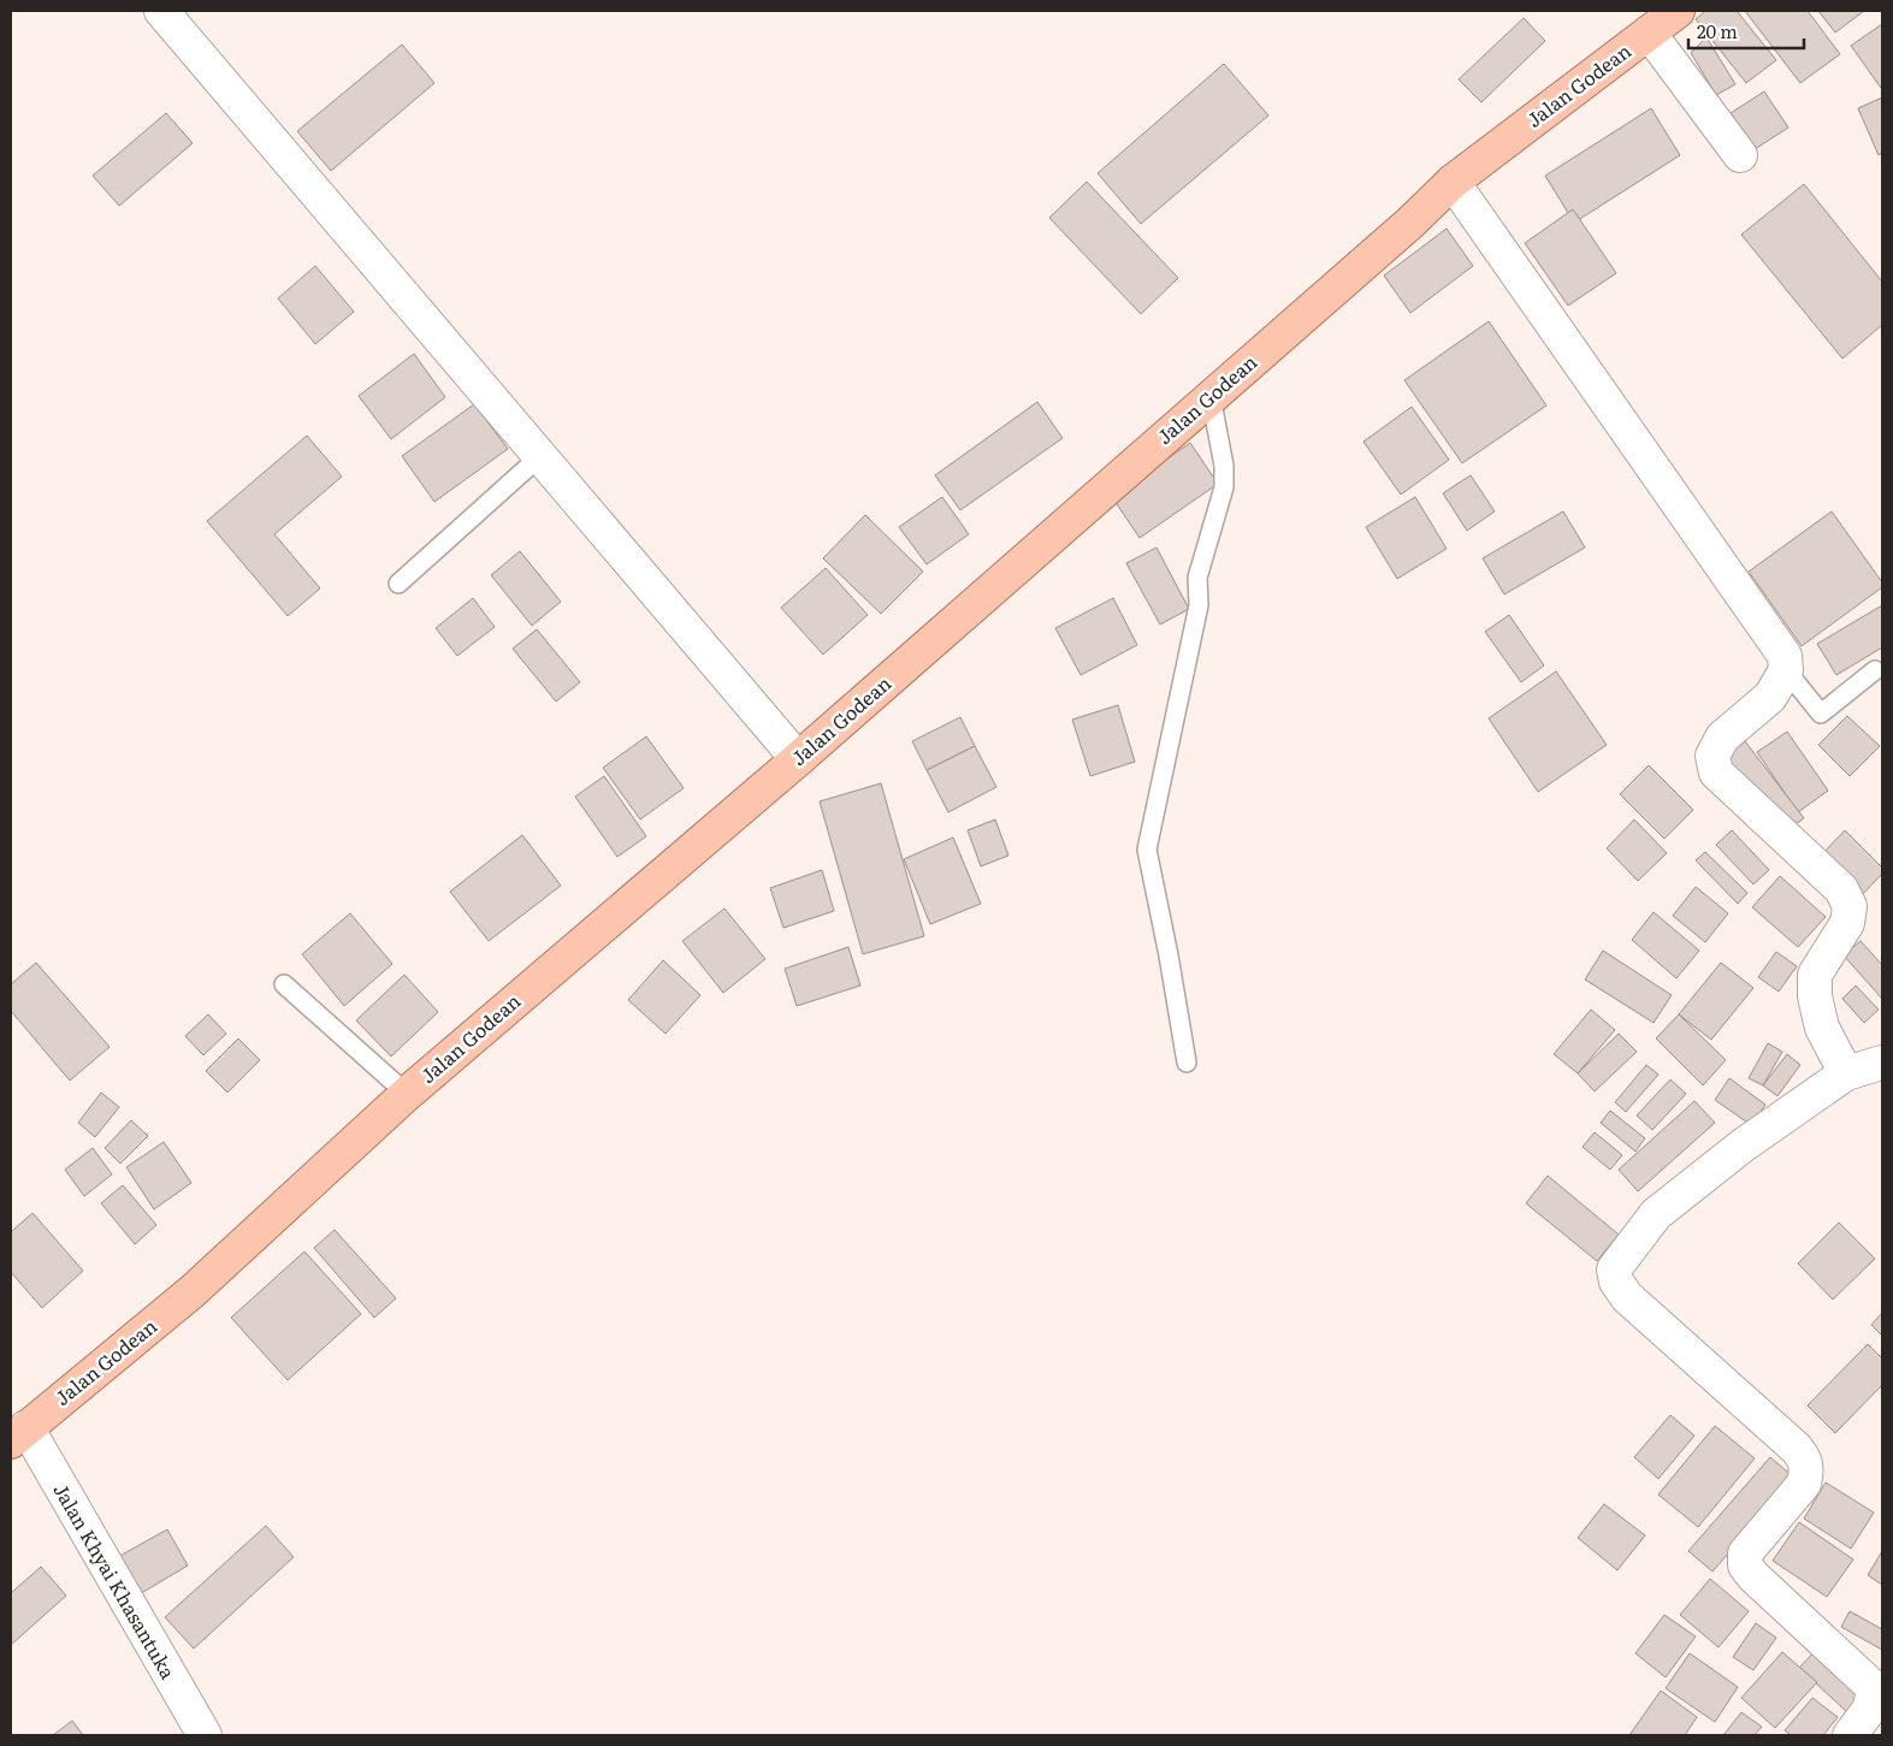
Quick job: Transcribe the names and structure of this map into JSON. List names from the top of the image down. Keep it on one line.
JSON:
{"streets":{"main road":["Jalan Godean"],"street":["Jalan Khyai Khasantuka"]},"crossings":[["Jalan Godean","Jalan Khyai Khasantuka"]],"scale_bar":"20 m"}
